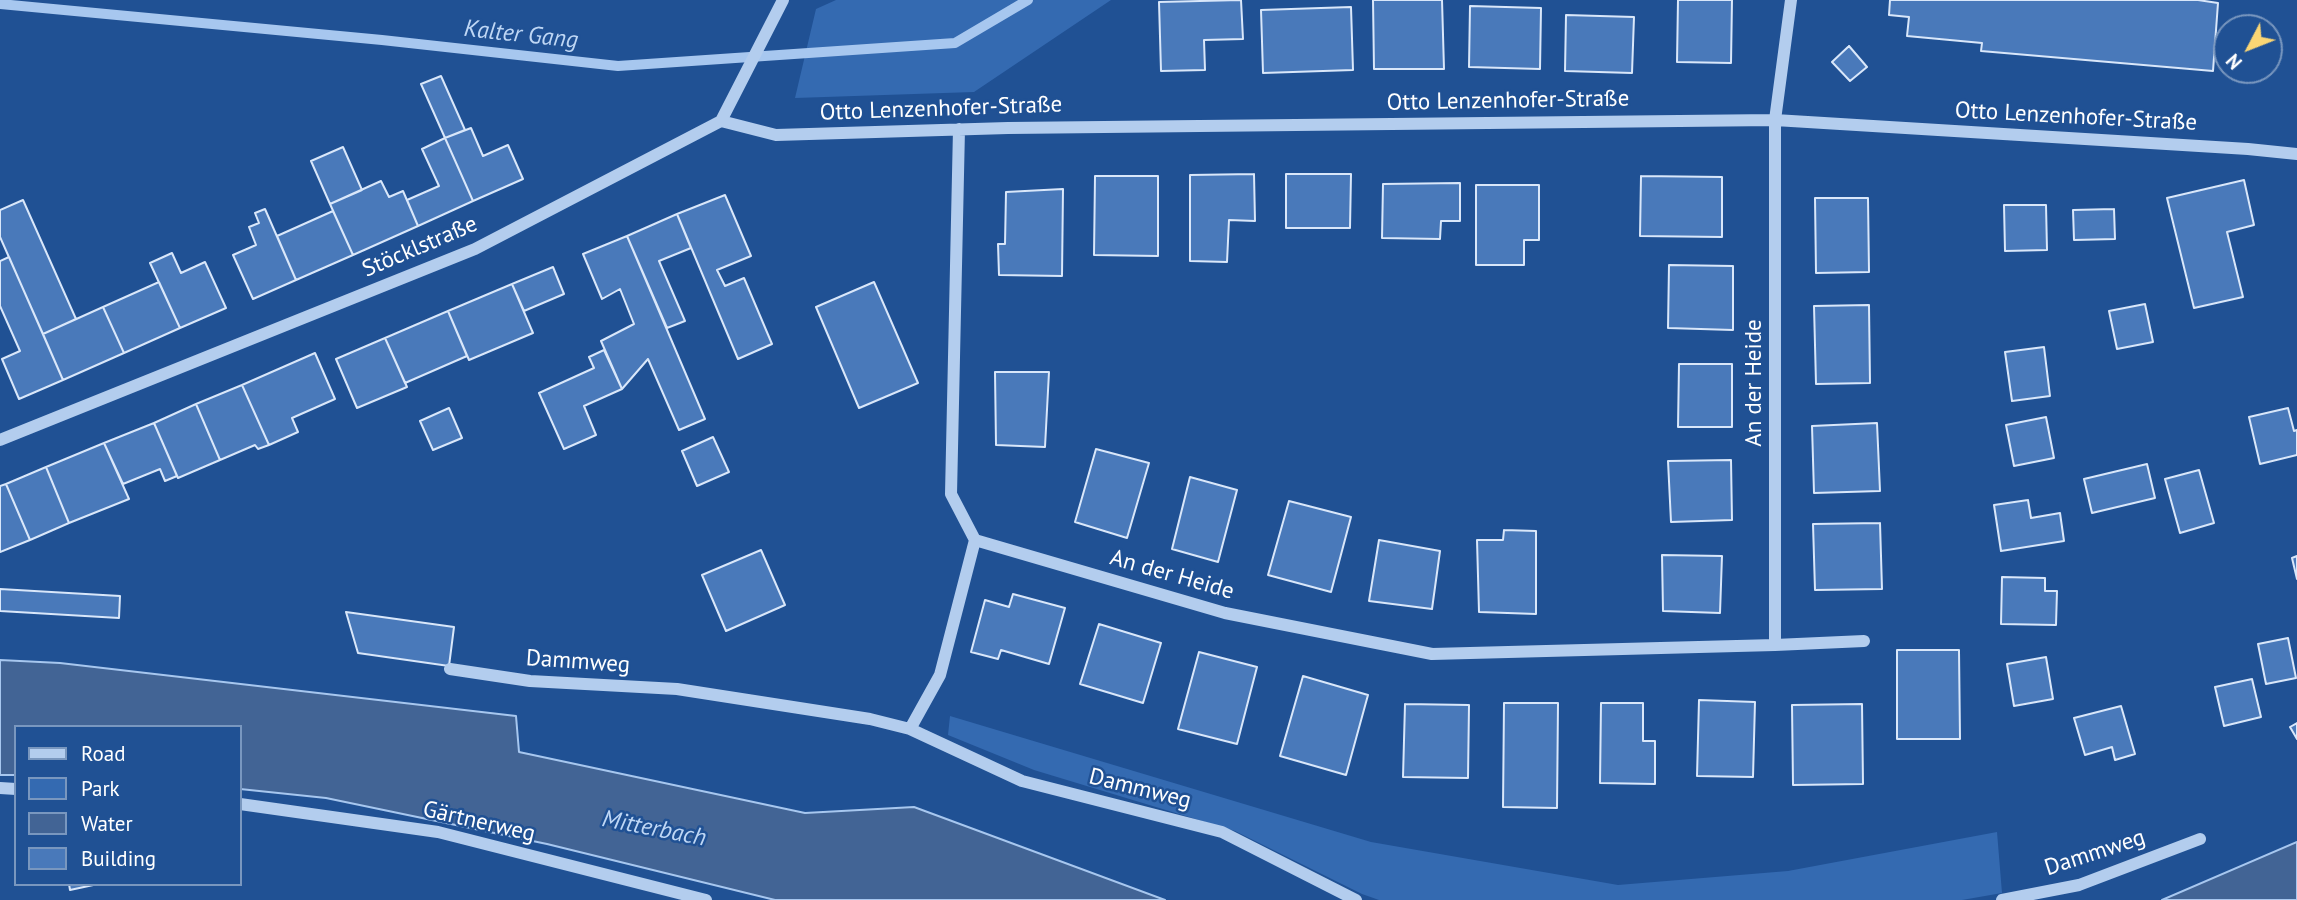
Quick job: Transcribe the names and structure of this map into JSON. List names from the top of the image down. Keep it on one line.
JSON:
{"streets":{"street":["Otto Lenzenhofer-Straße","Stöcklstraße","An der Heide","Dammweg","Gärtnerweg"]},"crossings":[["Otto Lenzenhofer-Straße","Stöcklstraße"],["Otto Lenzenhofer-Straße","An der Heide"]],"water":["Kalter Gang","Mitterbach"],"legend":["Road","Park","Water","Building"],"north":"bottom left"}
